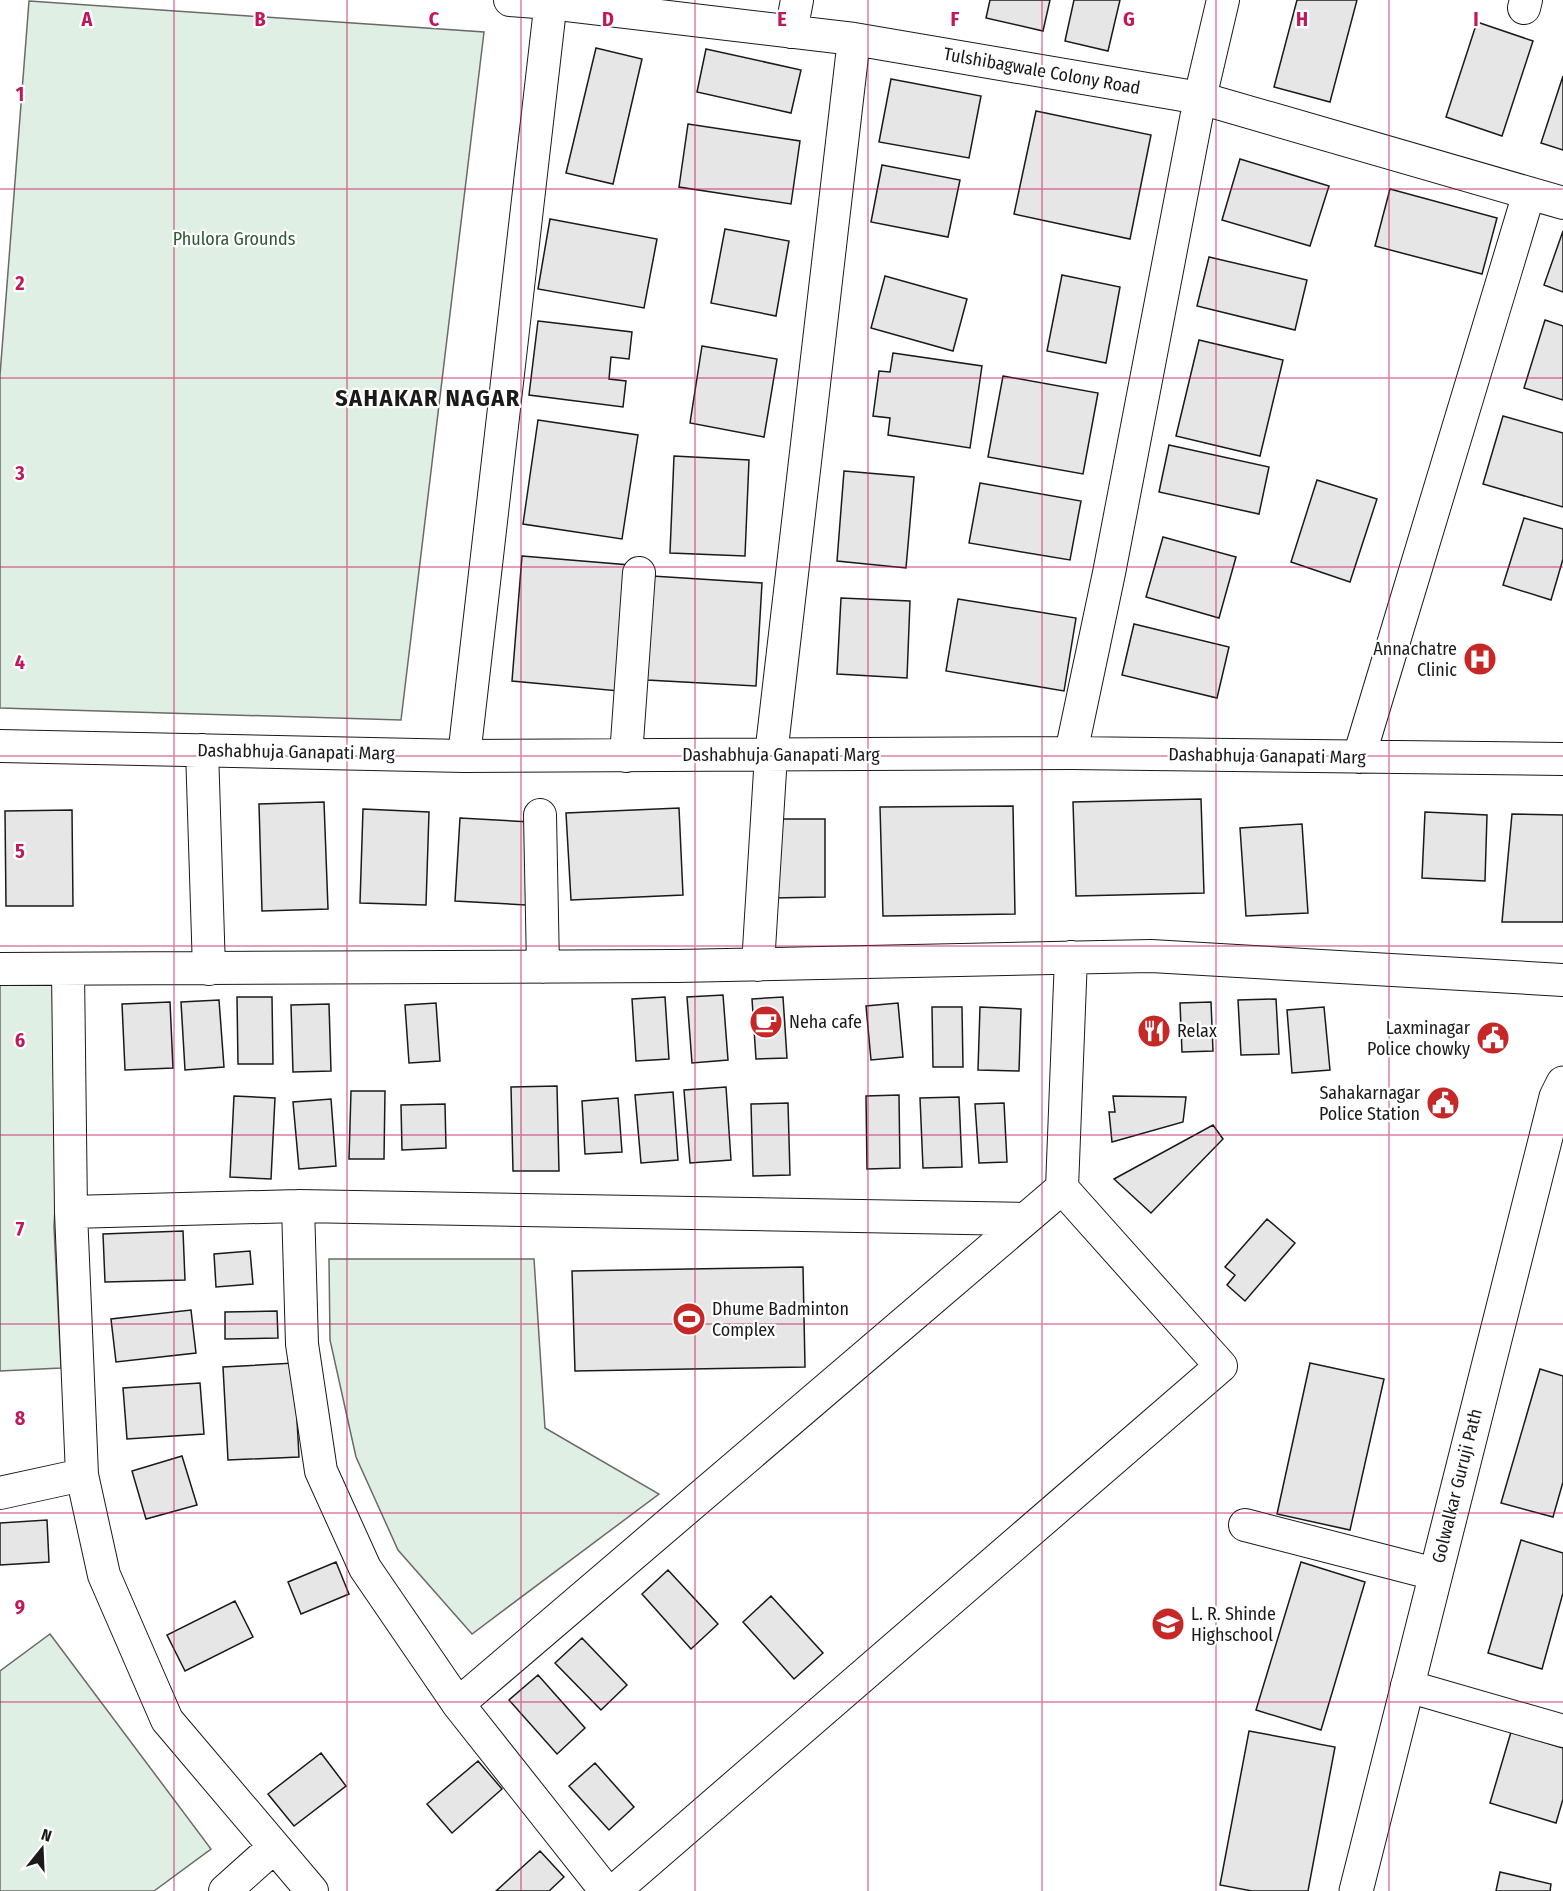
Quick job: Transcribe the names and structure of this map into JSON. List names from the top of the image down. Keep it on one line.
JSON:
{"streets":{"street":["Tulshibagwale Colony Road","Dashabhuja Ganapati Marg","Golwalkar Guruji Path"]},"districts":["SAHAKAR NAGAR"],"parks":["Phulora Grounds"],"places":{"hospital":["Annachatre Clinic"],"cafe":["Neha cafe"],"restaurant":["Relax"],"public building":["Laxminagar Police chowky","Sahakarnagar Police Station"],"sports":["Dhume Badminton Complex"],"school or university":["L. R. Shinde Highschool"]},"north":"top","grid":{"columns":["A","B","C","D","E","F","G","H","I"],"rows":["1","2","3","4","5","6","7","8","9"]}}
